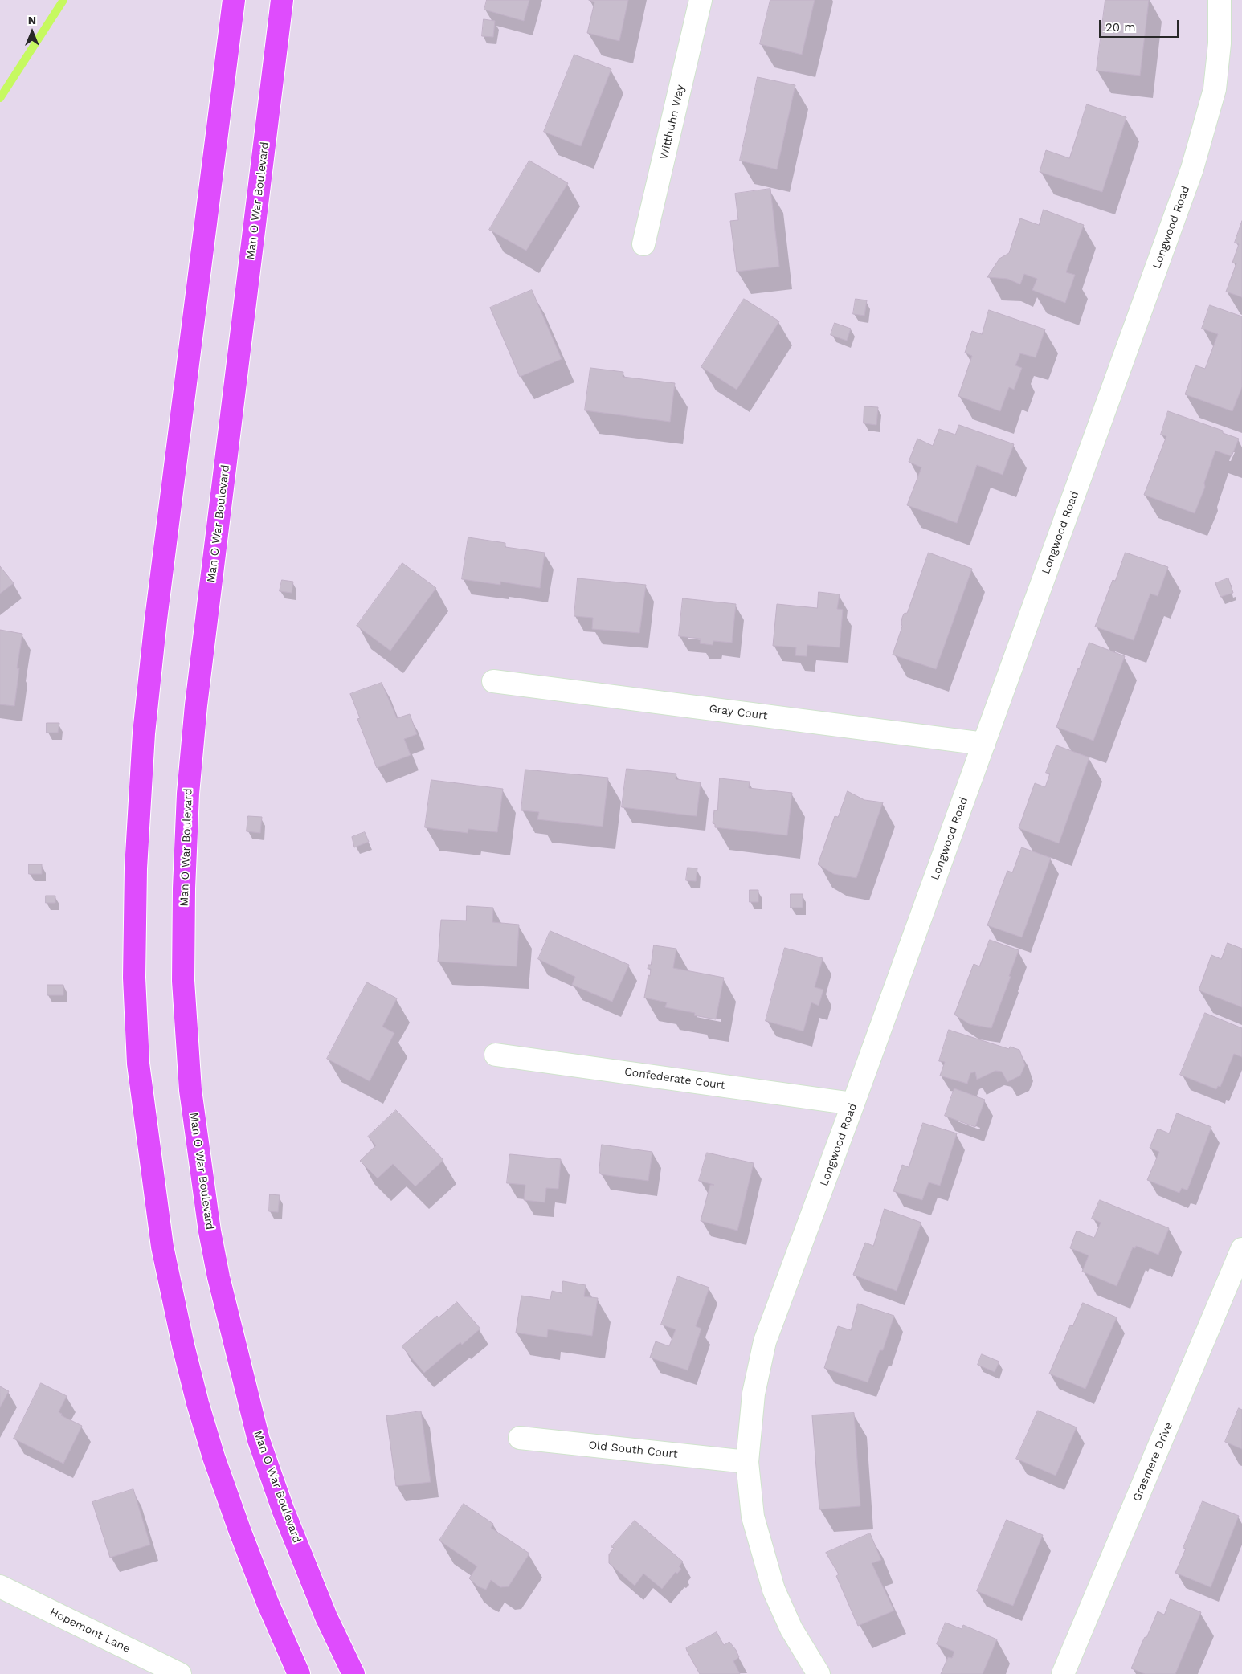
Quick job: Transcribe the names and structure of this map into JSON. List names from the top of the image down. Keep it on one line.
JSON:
{"streets":{"main road":["Man O War Boulevard"],"street":["Witthuhn Way","Longwood Road","Gray Court","Confederate Court","Old South Court","Grasmere Drive","Hopemont Lane"]},"crossings":[["Longwood Road","Gray Court"],["Longwood Road","Confederate Court"],["Longwood Road","Old South Court"]],"scale_bar":"20 m","north":"top"}
